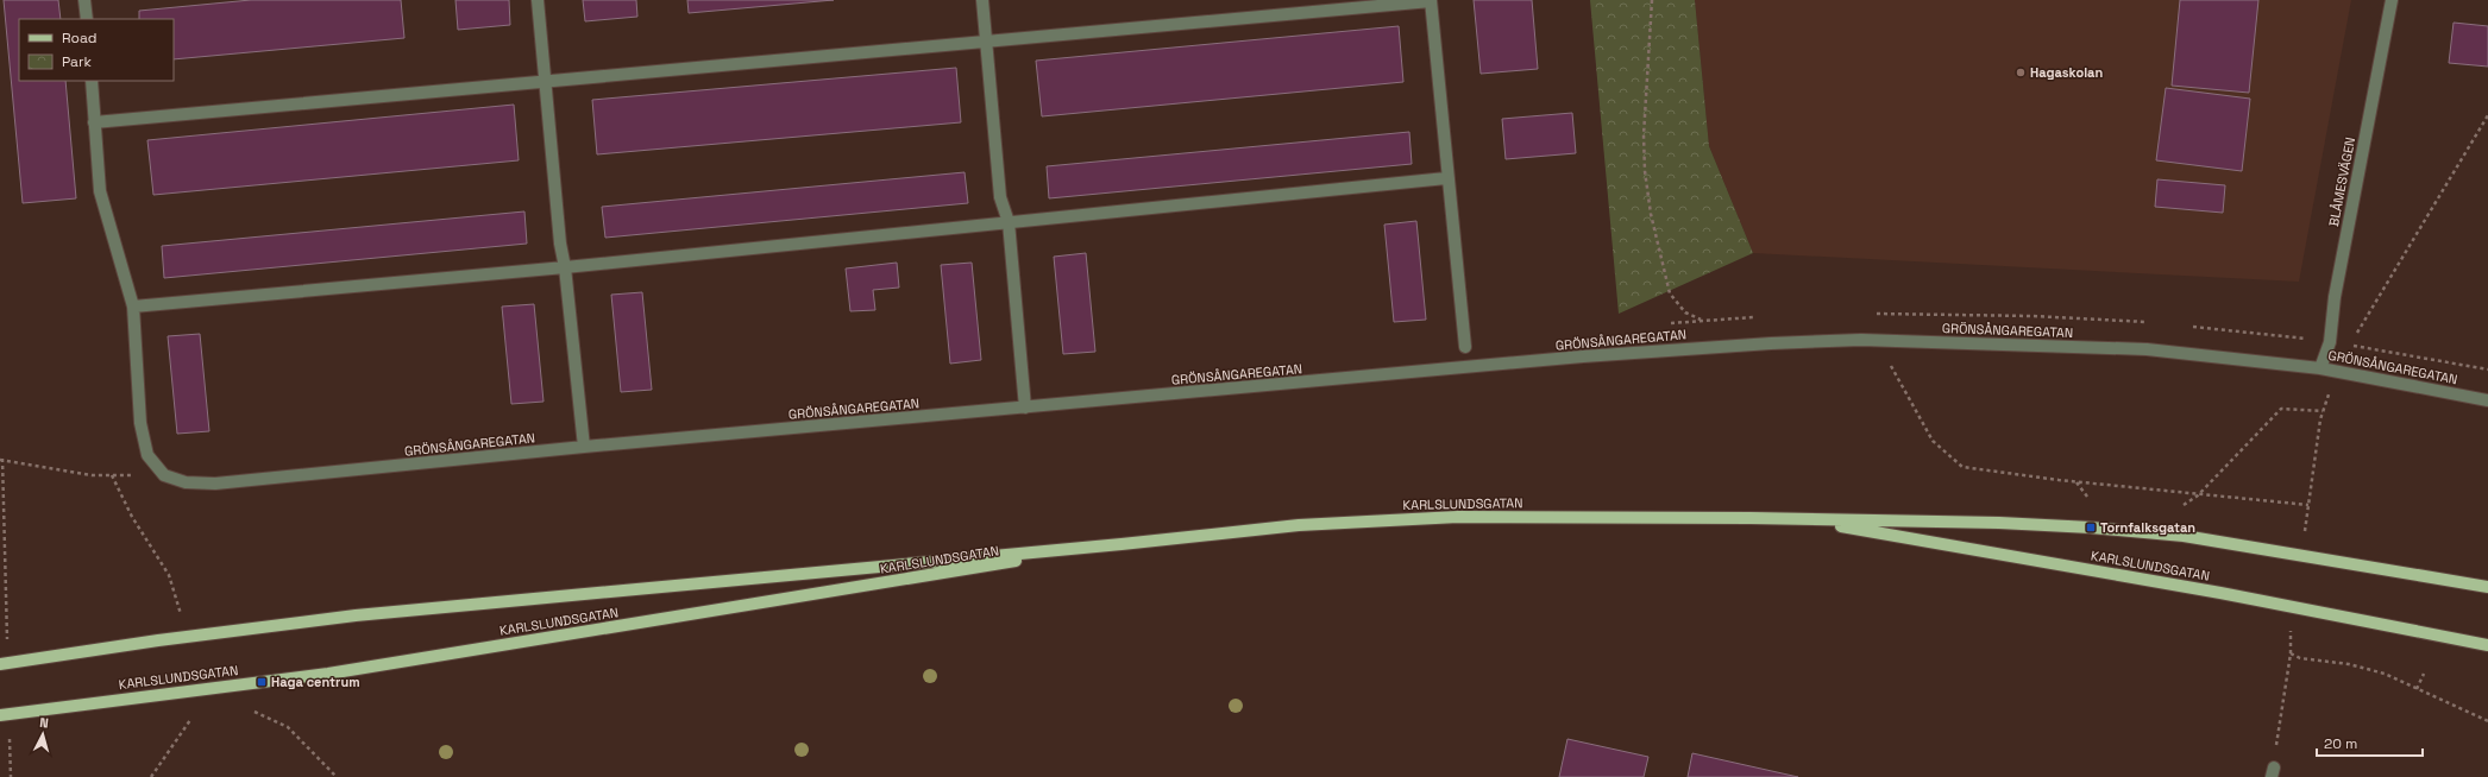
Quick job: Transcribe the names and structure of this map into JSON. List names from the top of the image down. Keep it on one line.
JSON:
{"streets":{"main road":["KARLSLUNDSGATAN"],"street":["BLÅMESVÄGEN","GRÖNSÅNGAREGATAN"]},"crossings":[["BLÅMESVÄGEN","GRÖNSÅNGAREGATAN"]],"places":{"other":["Hagaskolan"],"transit":["Tornfalksgatan","Haga centrum"]},"legend":["Road","Park"],"scale_bar":"20 m","north":"top"}
